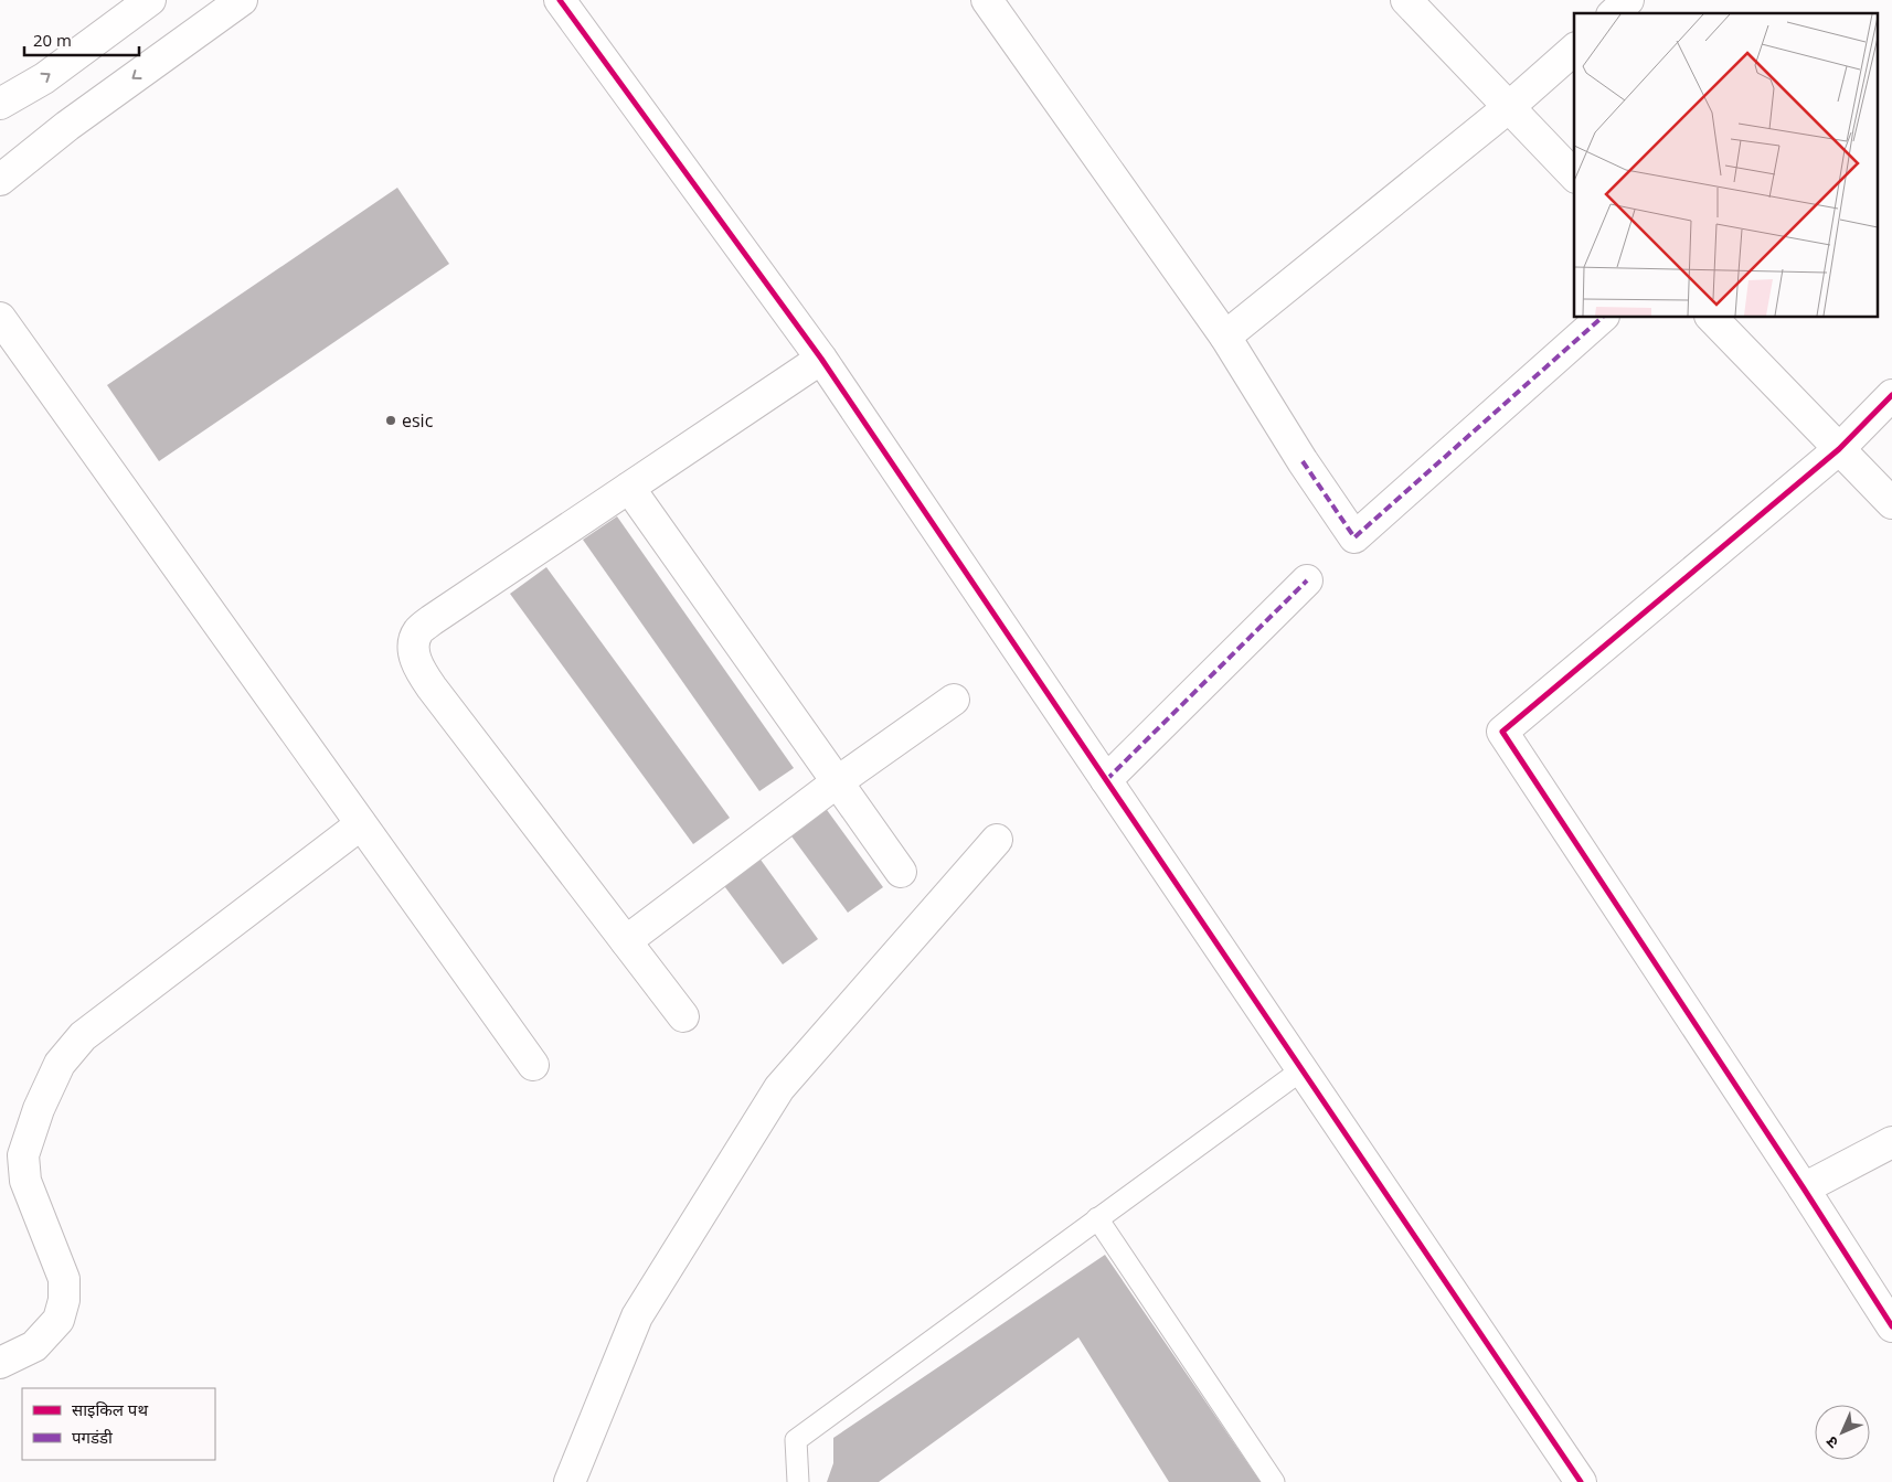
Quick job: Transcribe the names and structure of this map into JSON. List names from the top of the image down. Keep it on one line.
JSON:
{"places":["esic"],"legend":["साइकिल पथ","पगडंडी"],"scale_bar":"20 m","north":"bottom left"}
